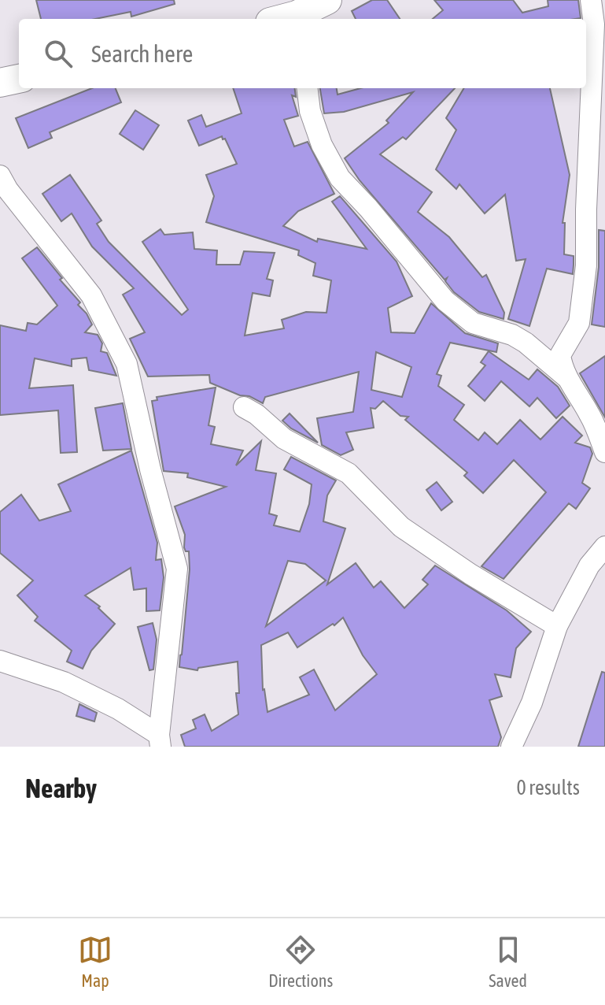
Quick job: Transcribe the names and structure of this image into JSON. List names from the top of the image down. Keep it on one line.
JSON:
{"page":{"search":"Search here","heading":["Nearby","0 results"],"nav":["Map","Directions","Saved"]}}
